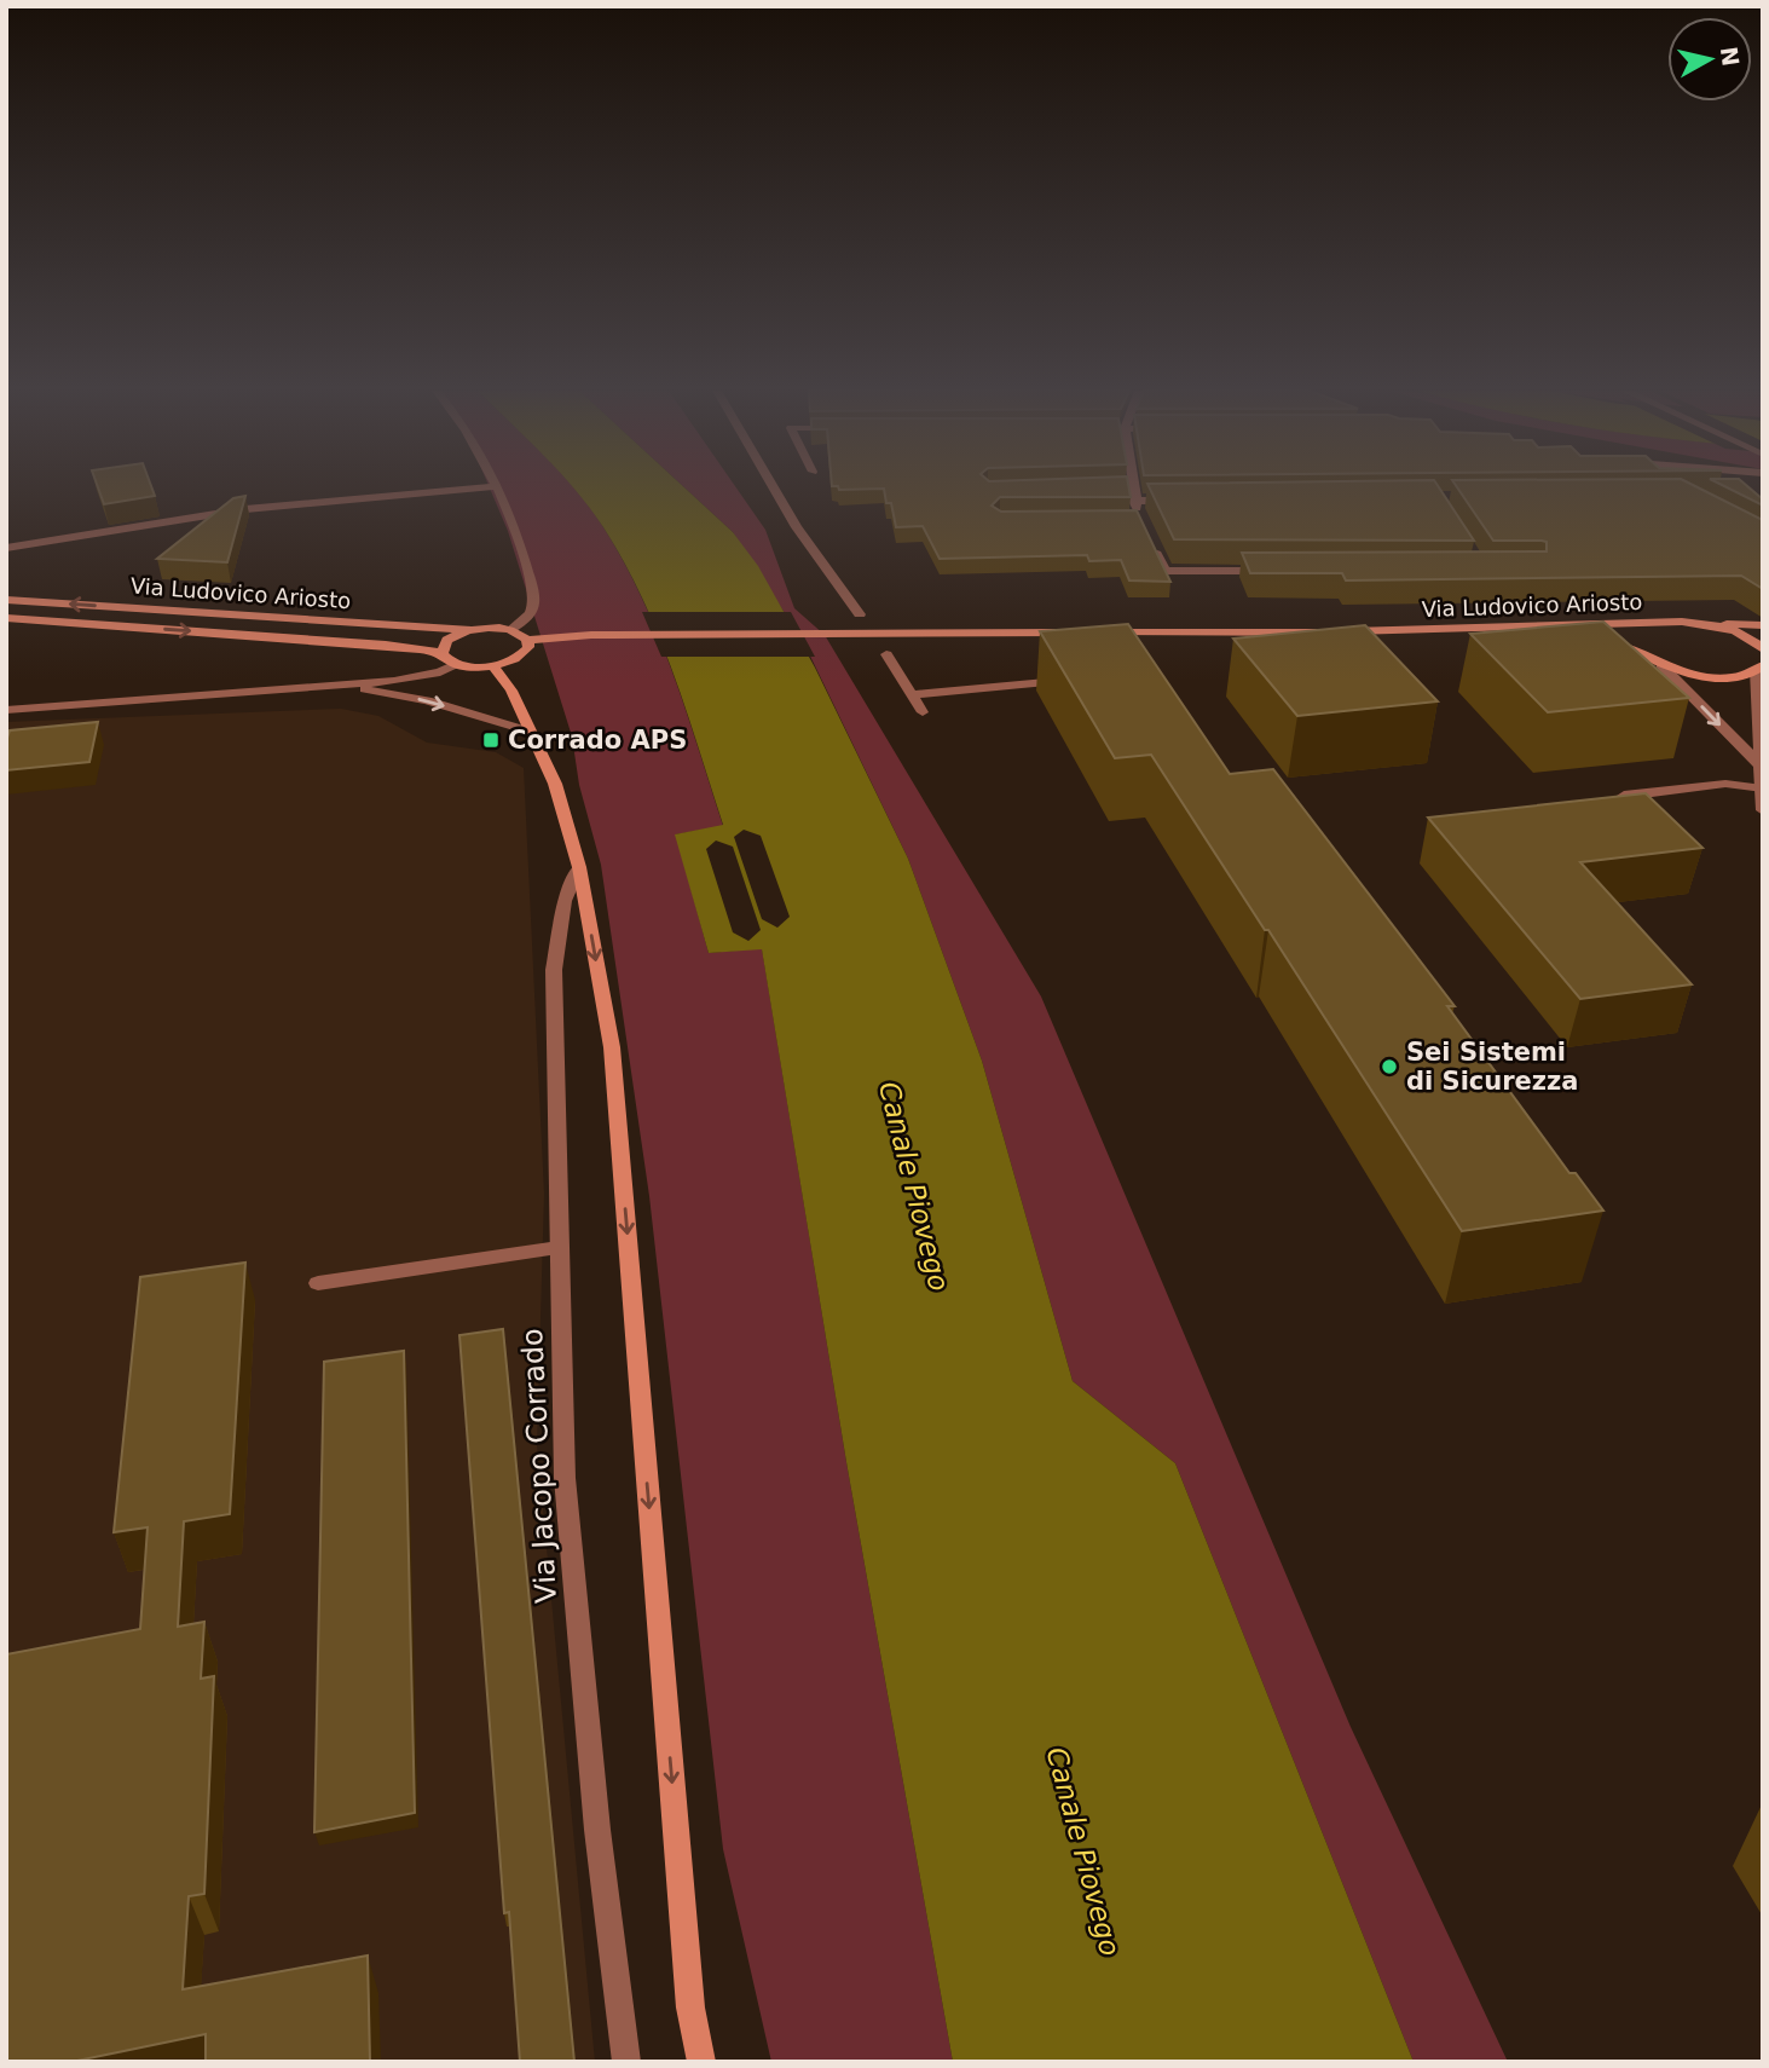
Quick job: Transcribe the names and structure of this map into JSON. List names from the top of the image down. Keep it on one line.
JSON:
{"streets":{"main road":["Via Ludovico Ariosto"],"street":["Via Jacopo Corrado"]},"water":["Canale Piovego"],"places":{"transit":["Corrado APS"],"other":["Sei Sistemi di Sicurezza"]},"north":"right"}
